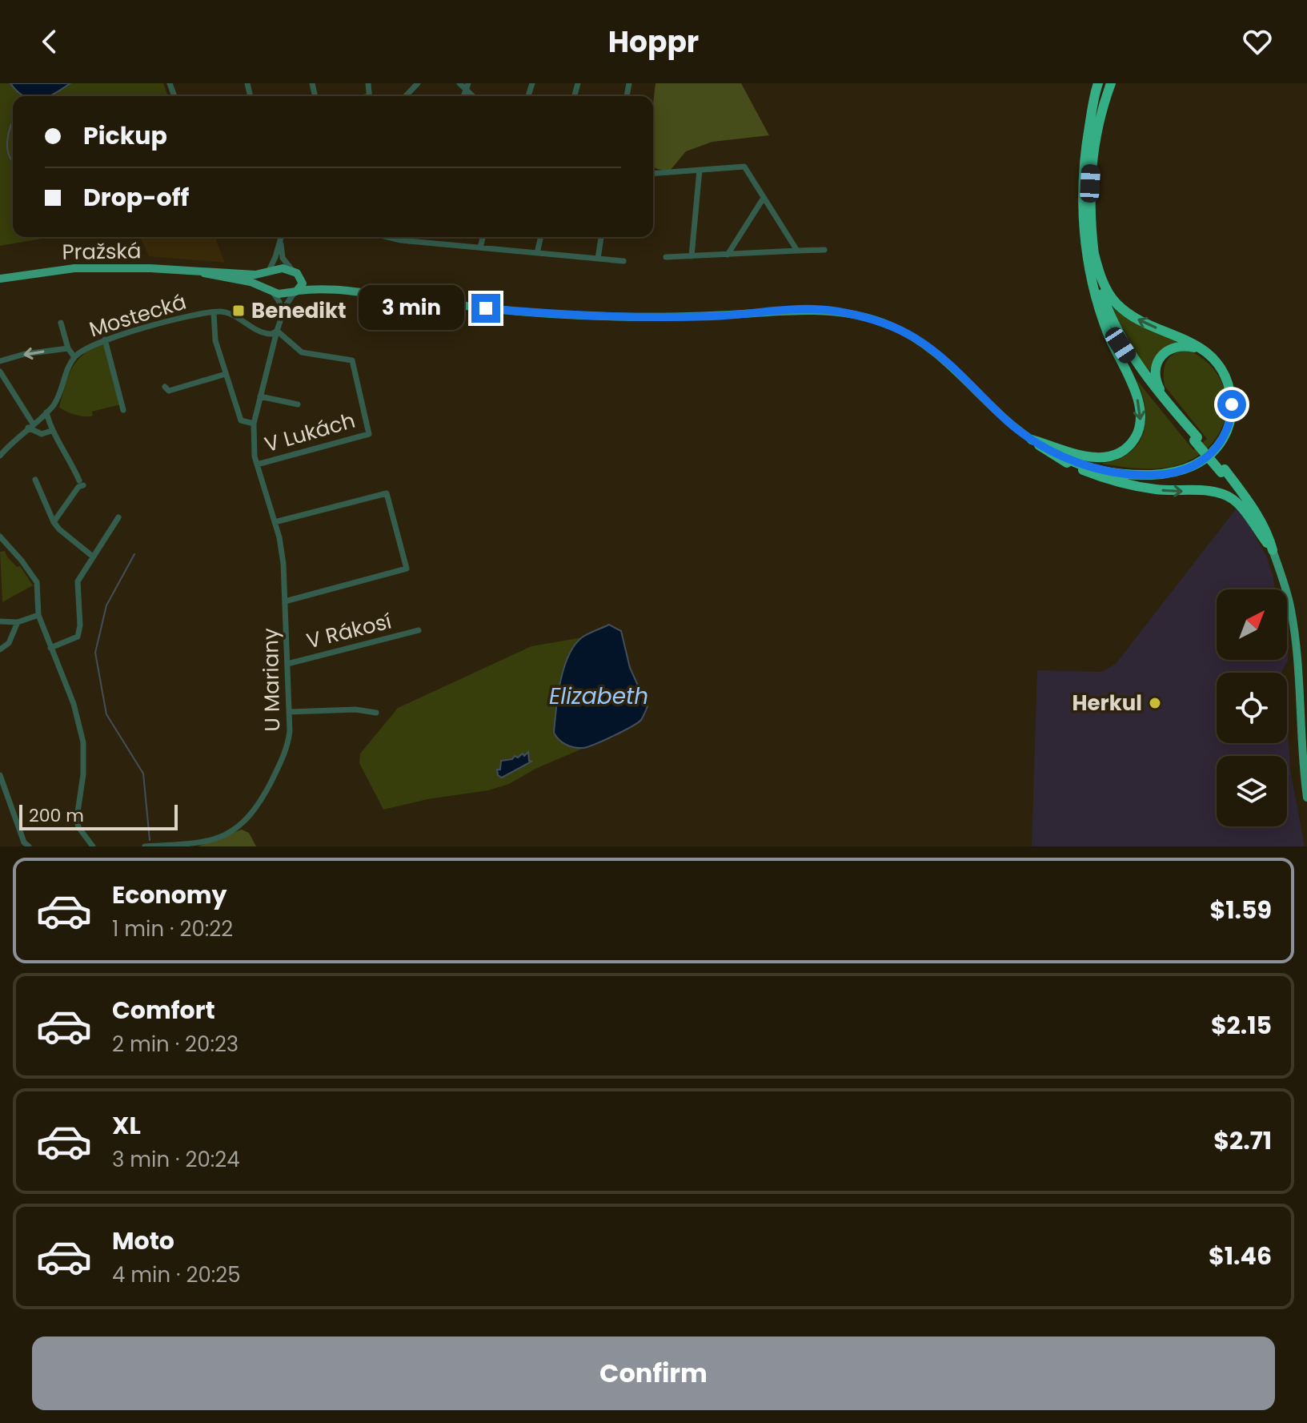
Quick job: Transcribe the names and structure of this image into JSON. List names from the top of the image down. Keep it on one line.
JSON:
{"streets":{"main road":["Pražská"],"street":["Mostecká","V Lukách","V Rákosí","U Mariany"]},"crossings":[["Mostecká","V Lukách"],["Mostecká","U Mariany"],["V Lukách","U Mariany"],["V Rákosí","U Mariany"]],"water":["Elizabeth"],"places":{"transit":["Benedikt"],"other":["Herkul"]},"scale_bar":"200 m","north":"top right","page":{"header":"Hoppr","banner":["Pickup","Drop-off"],"bubble":"3 min","scale":"200 m","list":[{"name":"Economy","note":"1 min · 20:22","value":"$1.59"},{"name":"Comfort","note":"2 min · 20:23","value":"$2.15"},{"name":"XL","note":"3 min · 20:24","value":"$2.71"},{"name":"Moto","note":"4 min · 20:25","value":"$1.46"}],"buttons":"Confirm"}}
